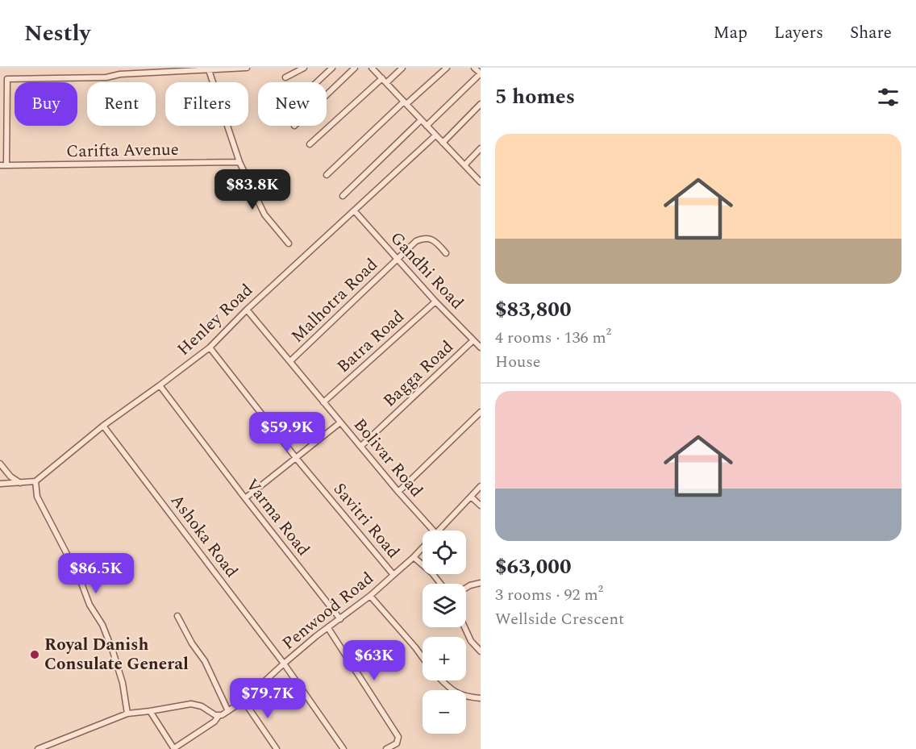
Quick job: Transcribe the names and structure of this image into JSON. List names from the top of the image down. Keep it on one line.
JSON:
{"streets":{"street":["Carifta Avenue","Gandhi Road","Malhotra Road","Henley Road","Batra Road","Bagga Road","Bolivar Road","Varma Road","Savitri Road","Ashoka Road","Penwood Road"]},"crossings":[["Gandhi Road","Malhotra Road"],["Gandhi Road","Henley Road"],["Gandhi Road","Batra Road"],["Gandhi Road","Bagga Road"],["Malhotra Road","Bolivar Road"],["Henley Road","Bolivar Road"],["Henley Road","Varma Road"],["Henley Road","Savitri Road"],["Henley Road","Ashoka Road"],["Batra Road","Bolivar Road"],["Bagga Road","Bolivar Road"],["Varma Road","Penwood Road"],["Savitri Road","Penwood Road"],["Ashoka Road","Penwood Road"]],"places":["Royal Danish Consulate General"],"page":{"header":"Nestly","nav":["Map","Layers","Share"],"heading":"5 homes","chip":["Buy","Rent","Filters","New"],"list":[{"name":"$83,800","note":"4 rooms · 136 m² · House"},{"name":"$63,000","note":"3 rooms · 92 m² · Wellside Crescent"}],"price":["$83.8K","$59.9K","$86.5K","$63K","$79.7K"],"map_buttons":["+","−"]}}
